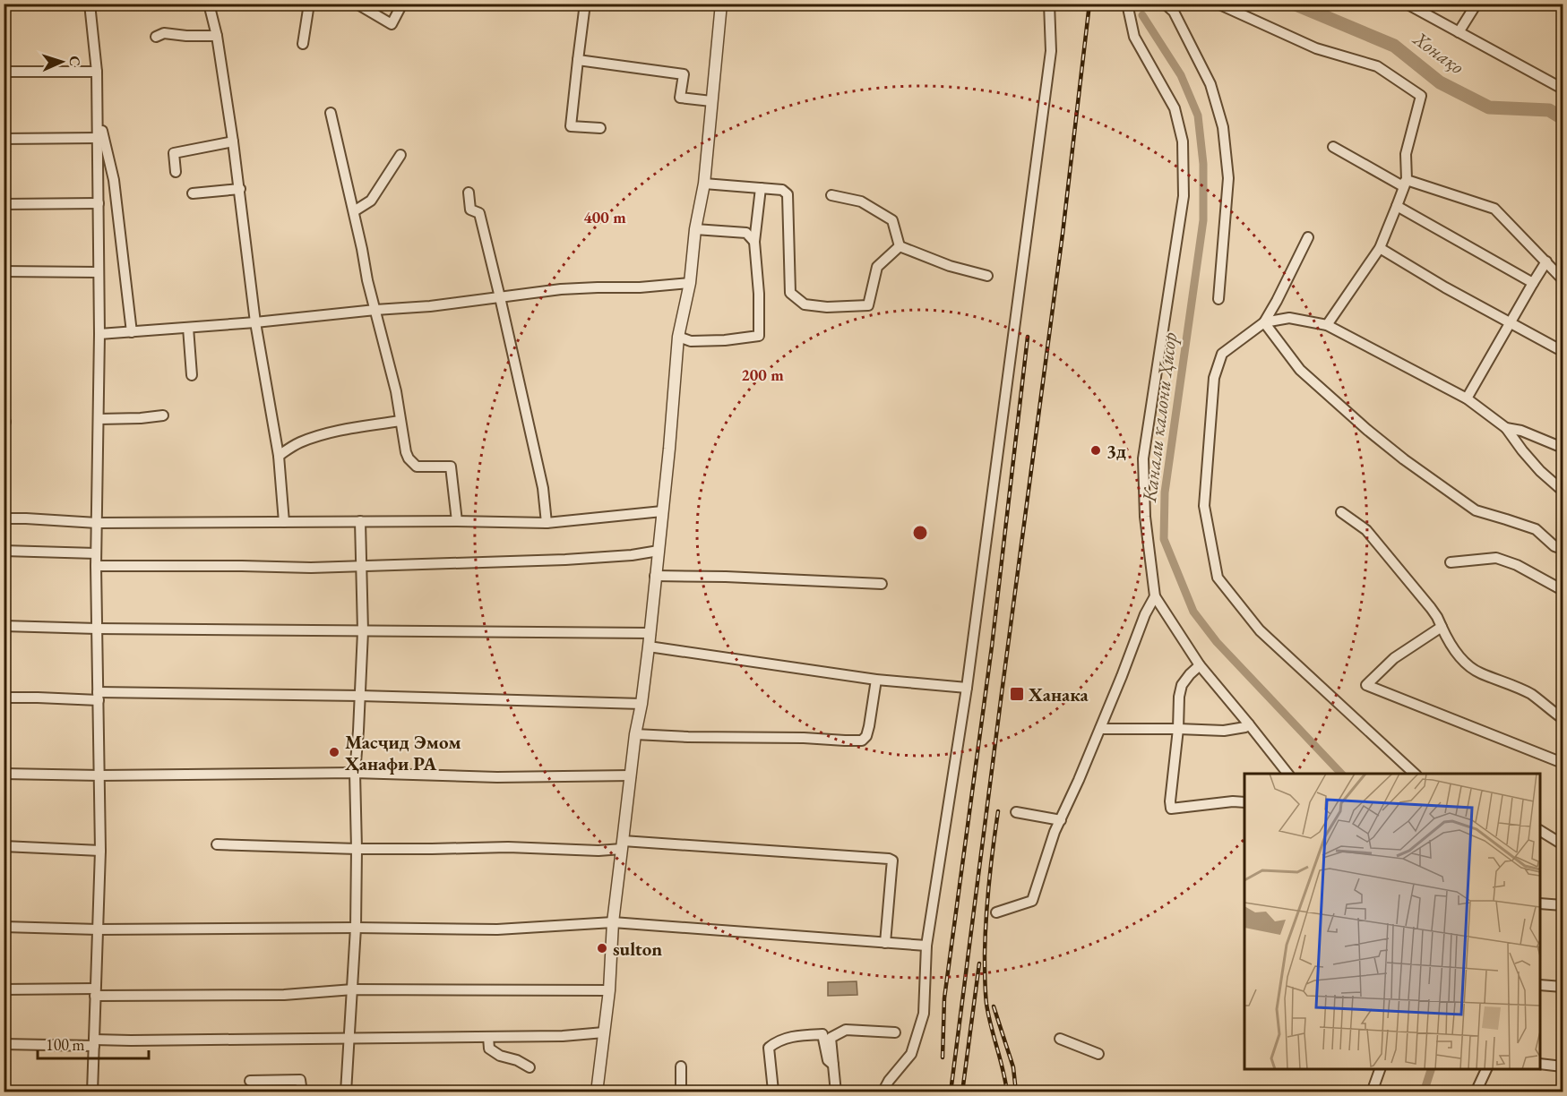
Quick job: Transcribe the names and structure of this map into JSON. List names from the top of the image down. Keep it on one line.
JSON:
{"water":["Хонақо","Канали калони Ҳисор"],"places":{"other":["3д","Масҷид Эмом Ҳанафи РА","sulton"],"transit":["Ханака"]},"scale_bar":"100 m","north":"right","rings":["400 m","200 m"]}
